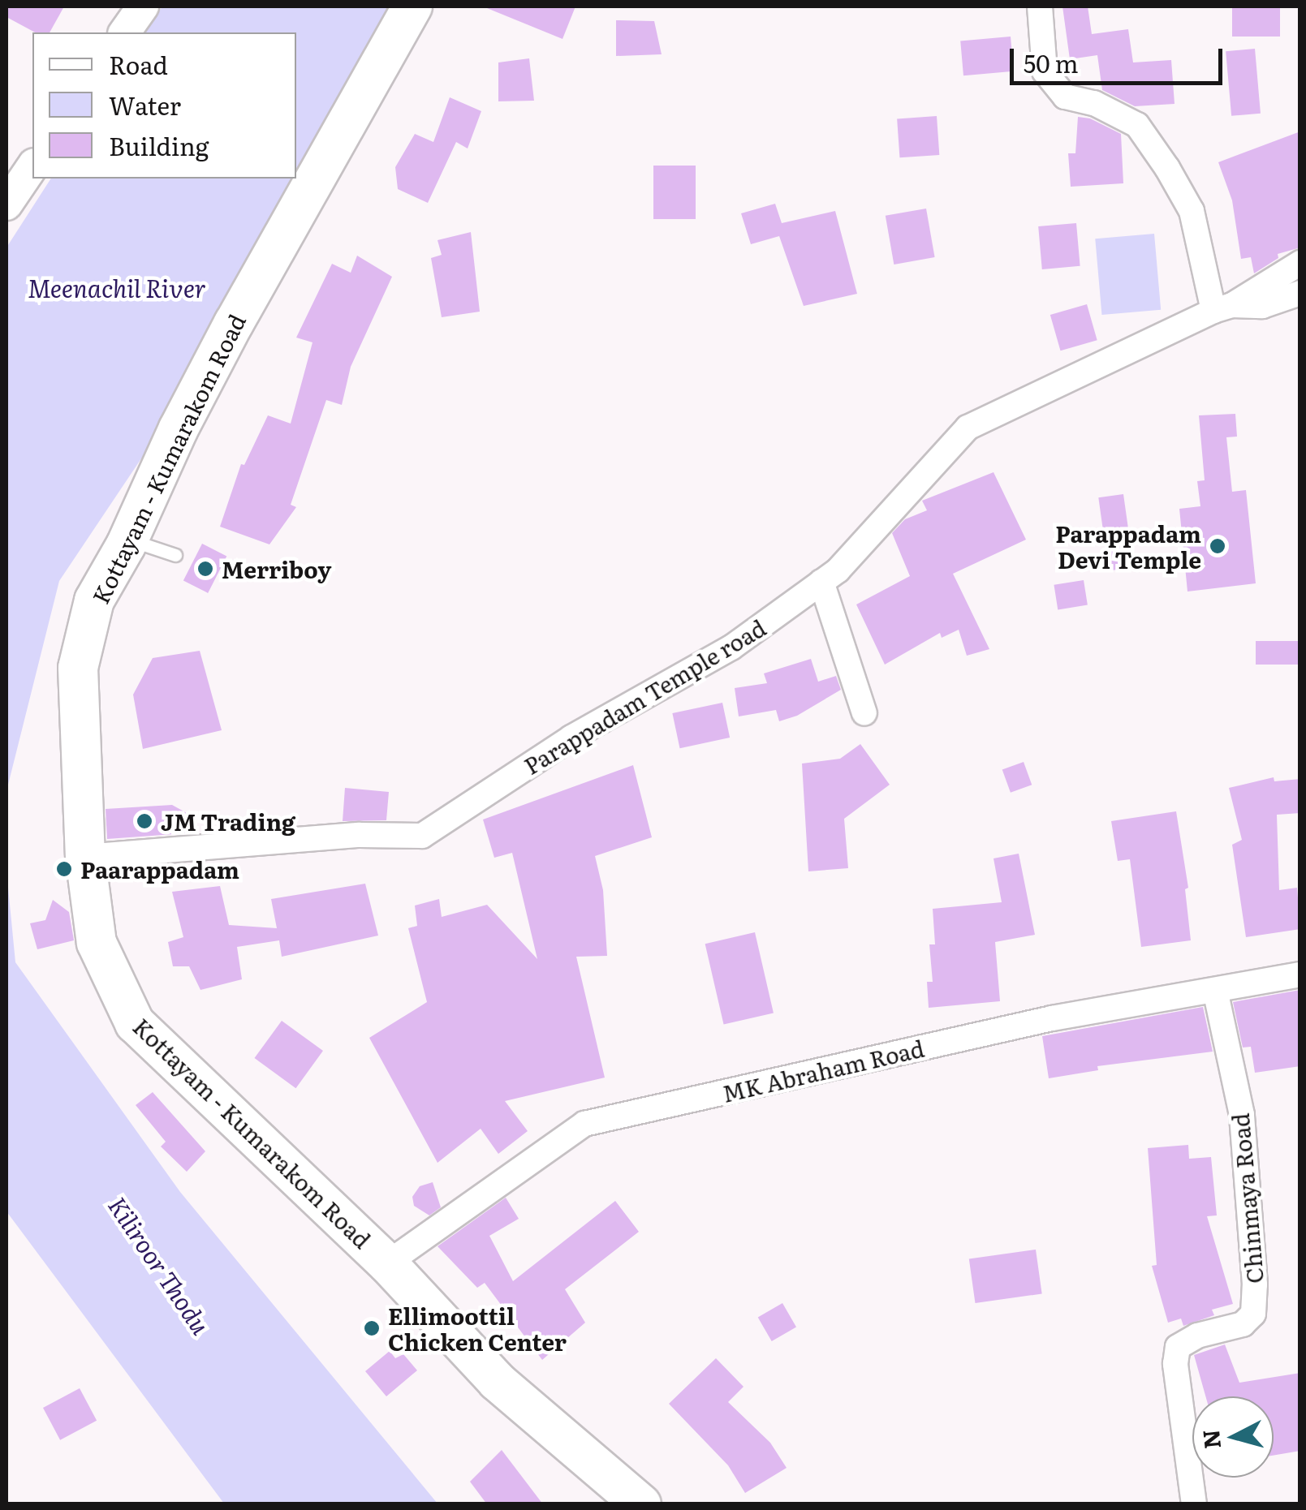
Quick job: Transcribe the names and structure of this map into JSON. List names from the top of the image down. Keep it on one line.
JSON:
{"streets":{"main road":["Kottayam - Kumarakom Road"],"street":["Parappadam Temple road","MK Abraham Road","Chinmaya Road"]},"crossings":[["Kottayam - Kumarakom Road","Parappadam Temple road"],["Kottayam - Kumarakom Road","MK Abraham Road"],["MK Abraham Road","Chinmaya Road"]],"water":["Meenachil River","Kiliroor Thodu"],"places":["Parappadam Devi Temple","Merriboy","JM Trading","Paarappadam","Ellimoottil Chicken Center"],"legend":["Road","Water","Building"],"scale_bar":"50 m","north":"left"}
